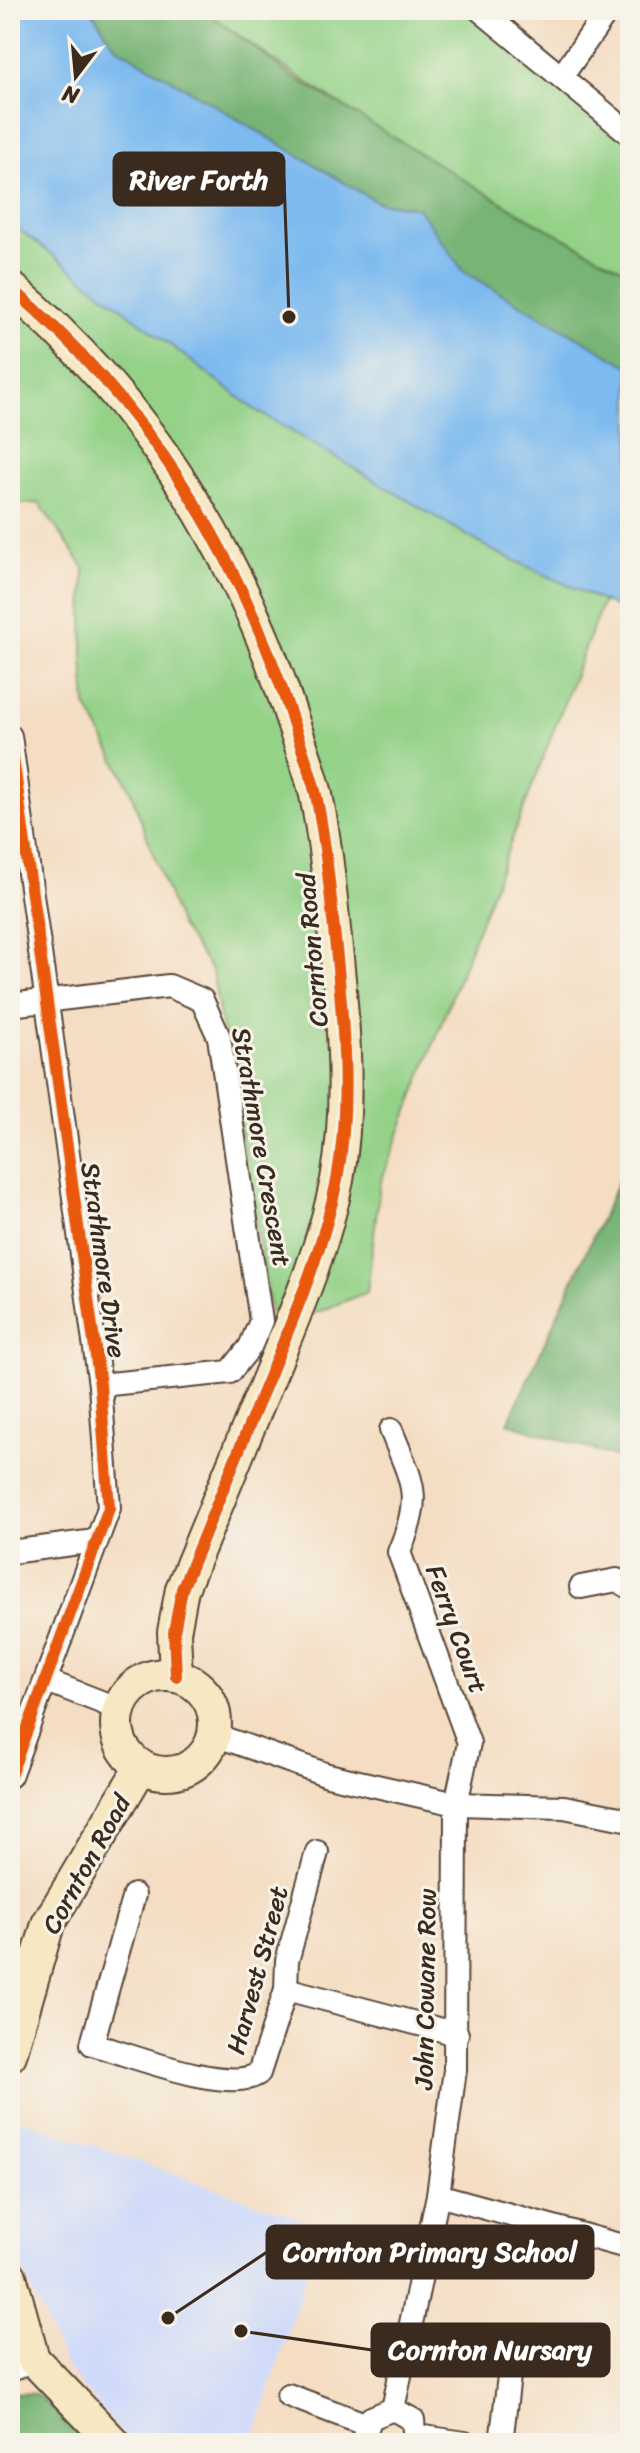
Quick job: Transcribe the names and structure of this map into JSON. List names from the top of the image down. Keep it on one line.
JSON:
{"streets":{"main road":["Cornton Road"],"street":["Strathmore Crescent","Strathmore Drive","Ferry Court","Harvest Street","John Cowane Row"]},"crossings":[["Strathmore Crescent","Strathmore Drive"],["Ferry Court","John Cowane Row"]],"places":["River Forth","Cornton Primary School","Cornton Nursary"],"north":"bottom"}
